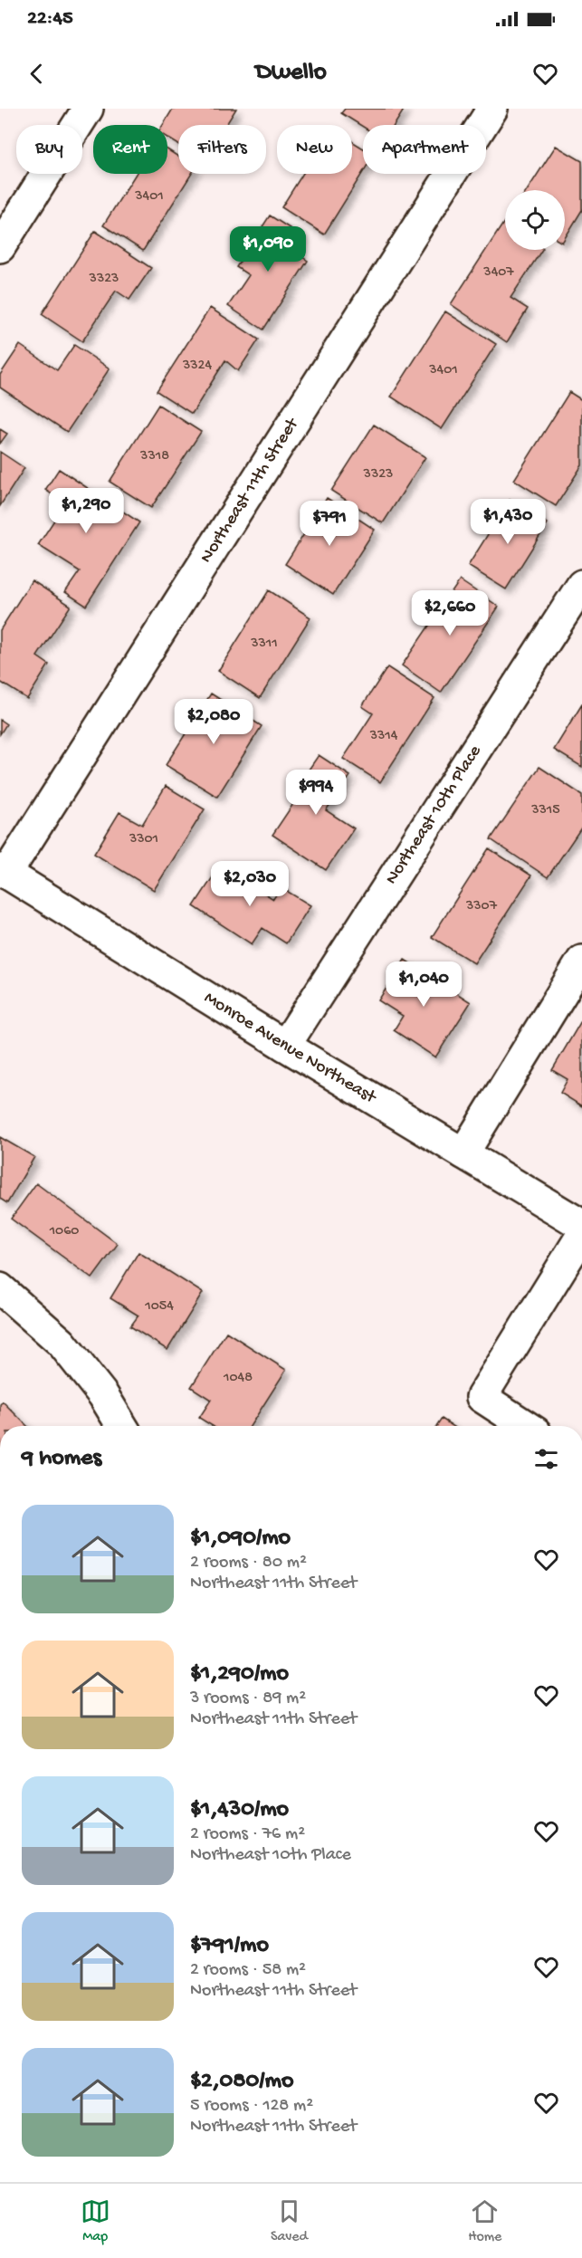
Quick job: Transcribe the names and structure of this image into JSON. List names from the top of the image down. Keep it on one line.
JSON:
{"streets":{"street":["Northeast 11th Street","Northeast 10th Place","Monroe Avenue Northeast"]},"crossings":[["Northeast 11th Street","Monroe Avenue Northeast"],["Northeast 10th Place","Monroe Avenue Northeast"]],"house_numbers":["3401","3407","3323","3324","3401","3318","3323","3311","3314","3315","3301","3307","1060","1054","1048"],"page":{"status":"22:45","header":"Dwello","chip":["Buy","Rent","Filters","New","Apartment"],"price":["$1,090","$1,290","$1,430","$791","$2,660","$2,080","$994","$2,030","$1,040"],"heading":"9 homes","list":[{"name":"$1,090/mo","note":"2 rooms · 80 m² · Northeast 11th Street"},{"name":"$1,290/mo","note":"3 rooms · 89 m² · Northeast 11th Street"},{"name":"$1,430/mo","note":"2 rooms · 76 m² · Northeast 10th Place"},{"name":"$791/mo","note":"2 rooms · 58 m² · Northeast 11th Street"},{"name":"$2,080/mo","note":"5 rooms · 128 m² · Northeast 11th Street"}],"tabs":["Map","Saved","Home"]}}
